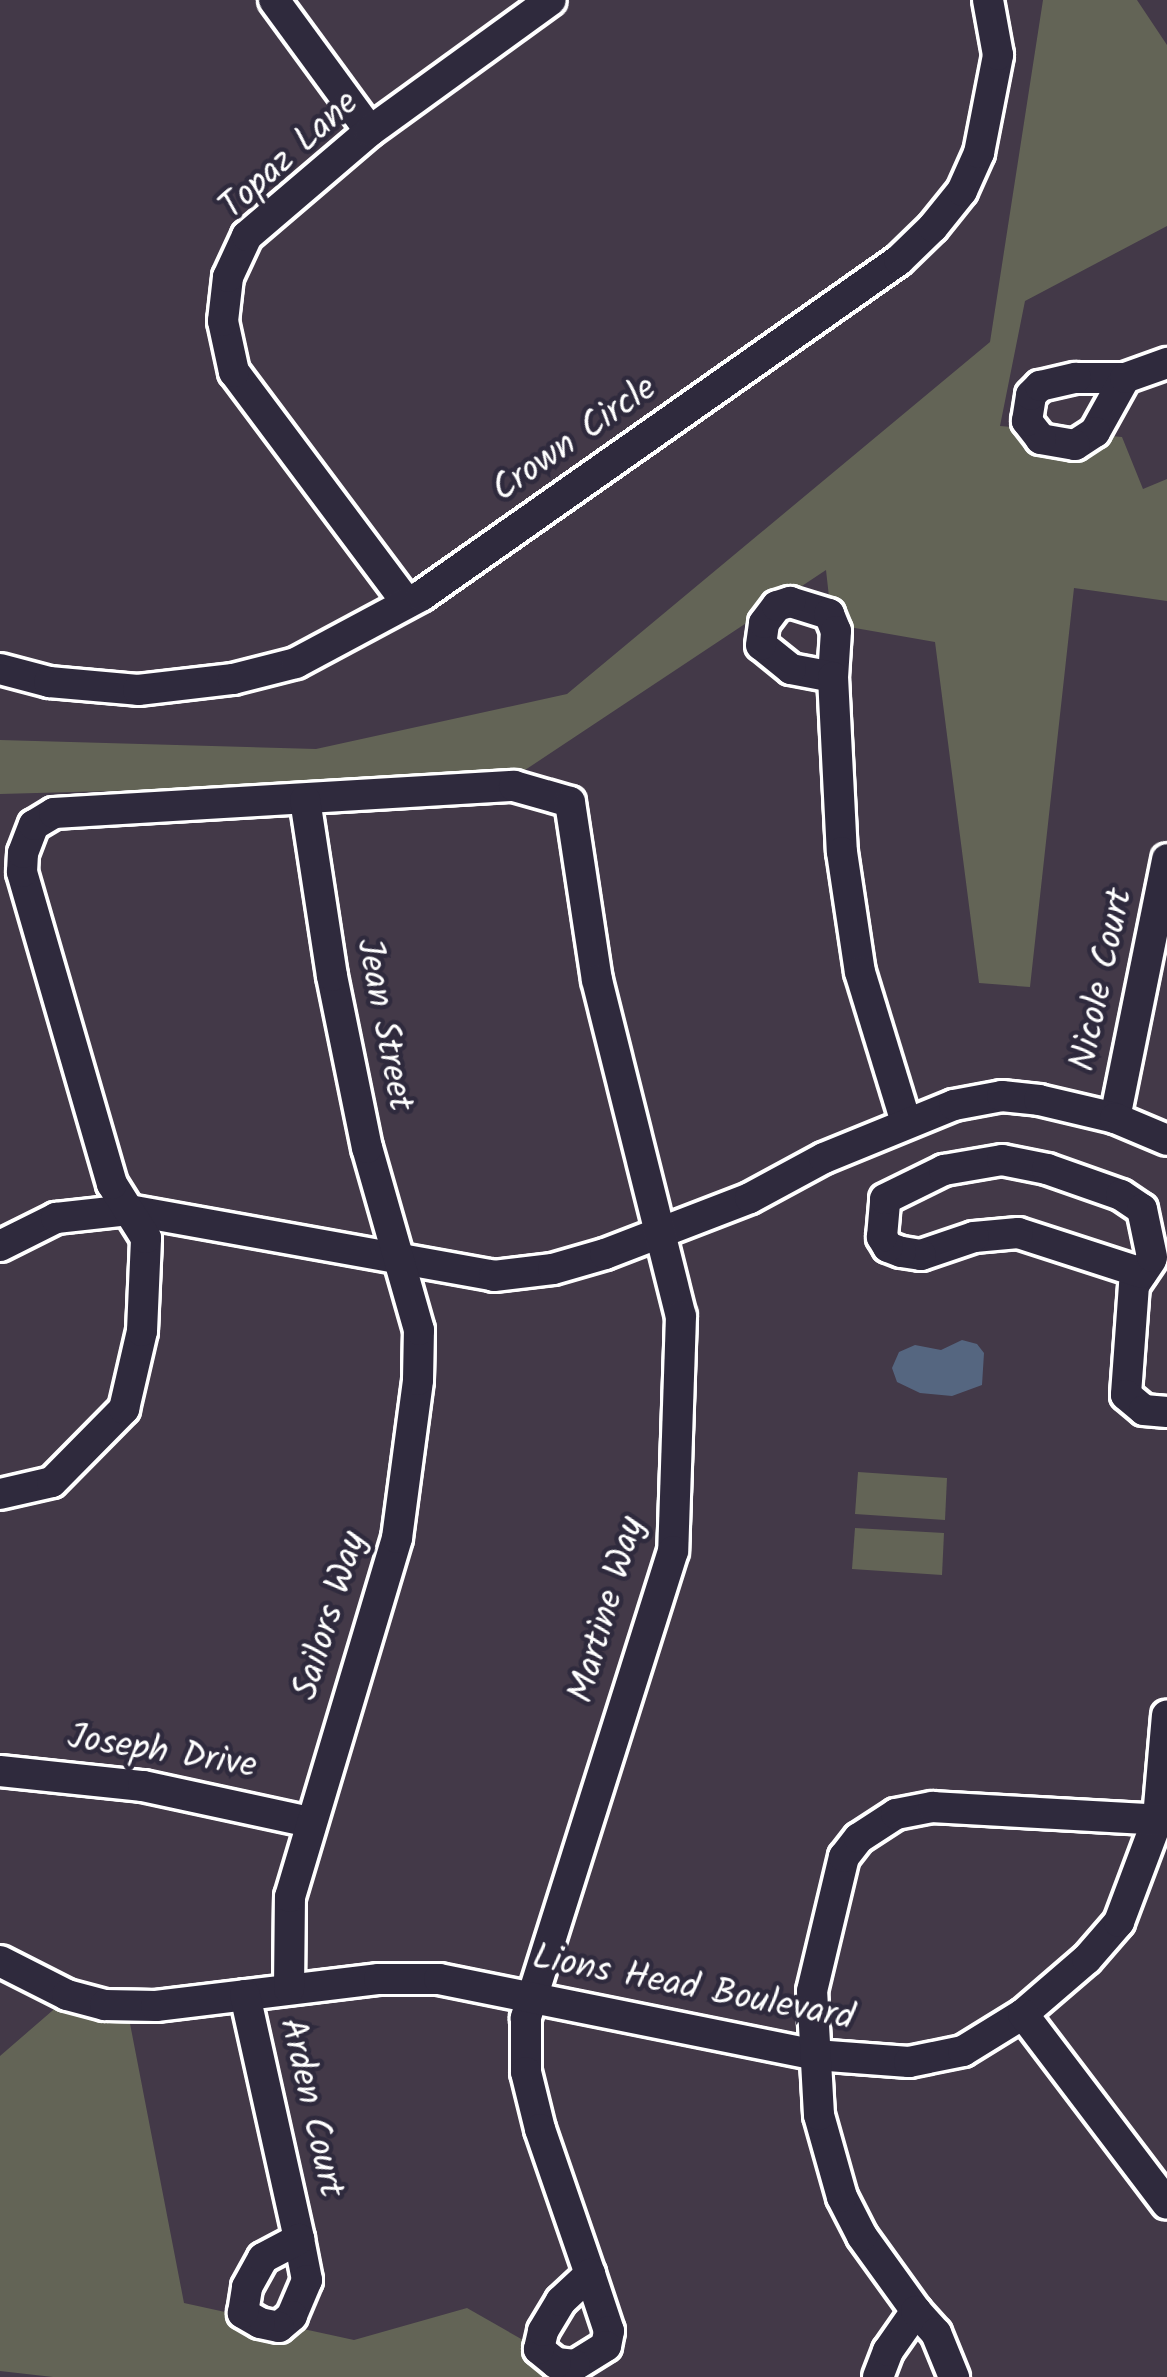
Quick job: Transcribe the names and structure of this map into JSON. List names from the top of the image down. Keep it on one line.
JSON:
{"streets":{"street":["Topaz Lane","Crown Circle","Nicole Court","Jean Street","Martine Way","Sailors Way","Joseph Drive","Lions Head Boulevard","Arden Court"]},"crossings":[["Topaz Lane","Crown Circle"],["Jean Street","Martine Way"],["Jean Street","Sailors Way"],["Martine Way","Lions Head Boulevard"],["Sailors Way","Joseph Drive"],["Sailors Way","Lions Head Boulevard"],["Lions Head Boulevard","Arden Court"]]}
